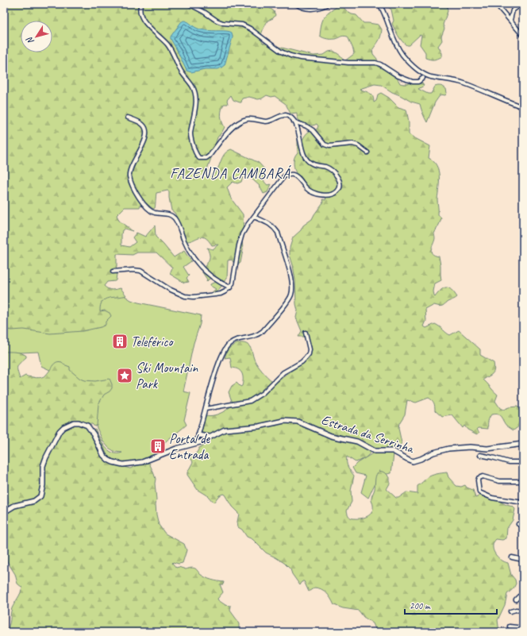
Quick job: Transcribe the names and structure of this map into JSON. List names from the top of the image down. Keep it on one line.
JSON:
{"streets":{"street":["Estrada da Serrinha"]},"districts":["FAZENDA CAMBARÁ"],"places":{"building":["Teleférico","Portal de Entrada"],"place":["Ski Mountain Park"]},"scale_bar":"200 m","north":"bottom left"}
